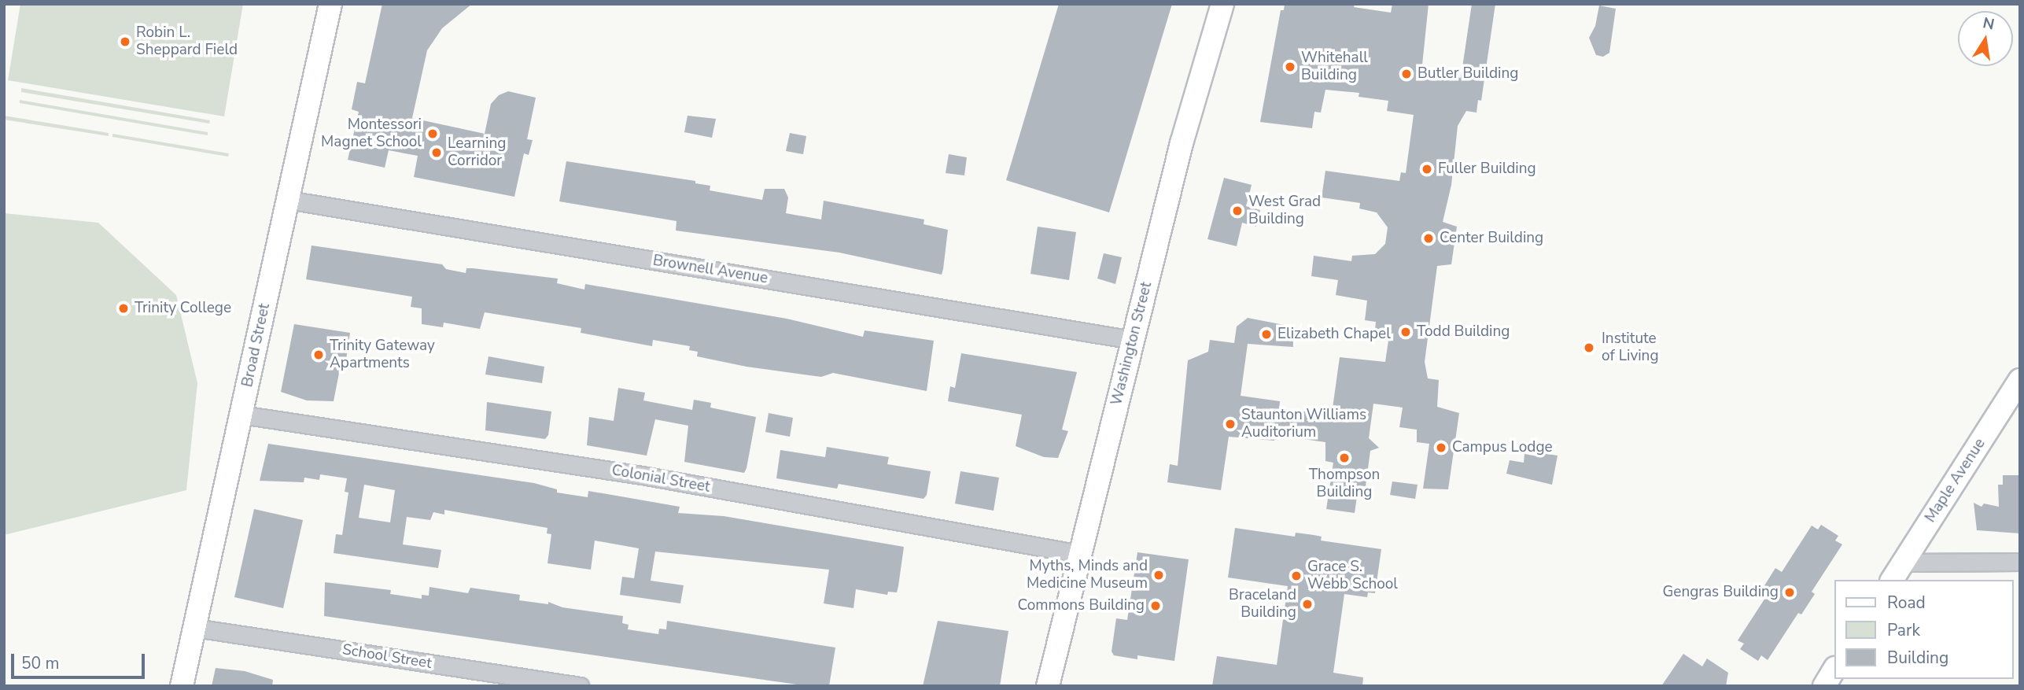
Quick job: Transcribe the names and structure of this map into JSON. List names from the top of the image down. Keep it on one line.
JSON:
{"streets":{"main road":["Washington Street","Broad Street","Maple Avenue"],"street":["Brownell Avenue","Colonial Street","School Street"]},"crossings":[["Brownell Avenue","Washington Street"],["Brownell Avenue","Broad Street"],["Washington Street","Colonial Street"],["Broad Street","Colonial Street"],["Broad Street","School Street"]],"places":["Robin L. Sheppard Field","Whitehall Building","Butler Building","Montessori Magnet School","Learning Corridor","Fuller Building","West Grad Building","Center Building","Trinity College","Todd Building","Elizabeth Chapel","Institute of Living","Trinity Gateway Apartments","Staunton Williams Auditorium","Campus Lodge","Thompson Building","Myths, Minds and Medicine Museum","Grace S. Webb School","Gengras Building","Braceland Building","Commons Building"],"legend":["Road","Park","Building"],"scale_bar":"50 m","north":"top"}
